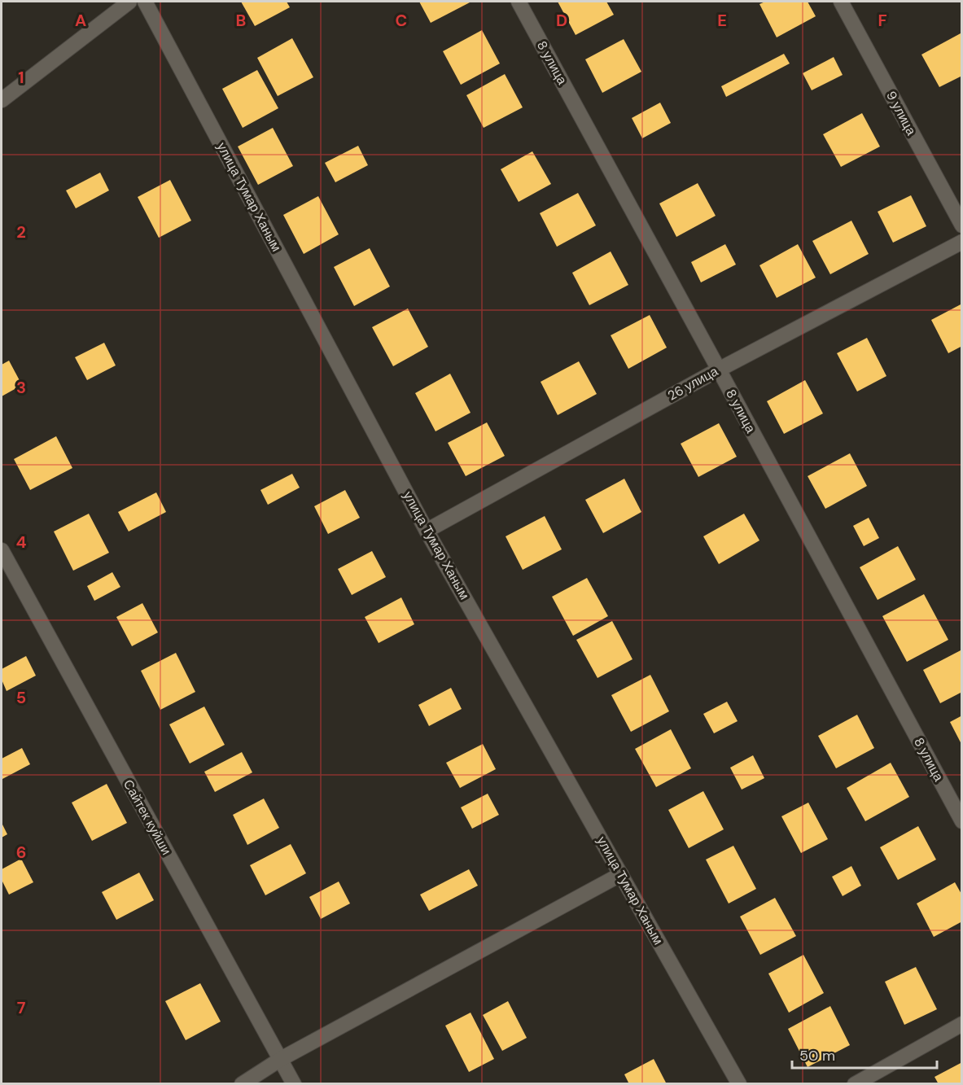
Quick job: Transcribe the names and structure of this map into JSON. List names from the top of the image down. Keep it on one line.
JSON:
{"streets":{"street":["8 улица","9 улица","улица Тумар Ханым","26 улица","Сайтек куйши"]},"crossings":[["8 улица","26 улица"],["улица Тумар Ханым","26 улица"]],"scale_bar":"50 m","grid":{"columns":["A","B","C","D","E","F"],"rows":["1","2","3","4","5","6","7"]}}
